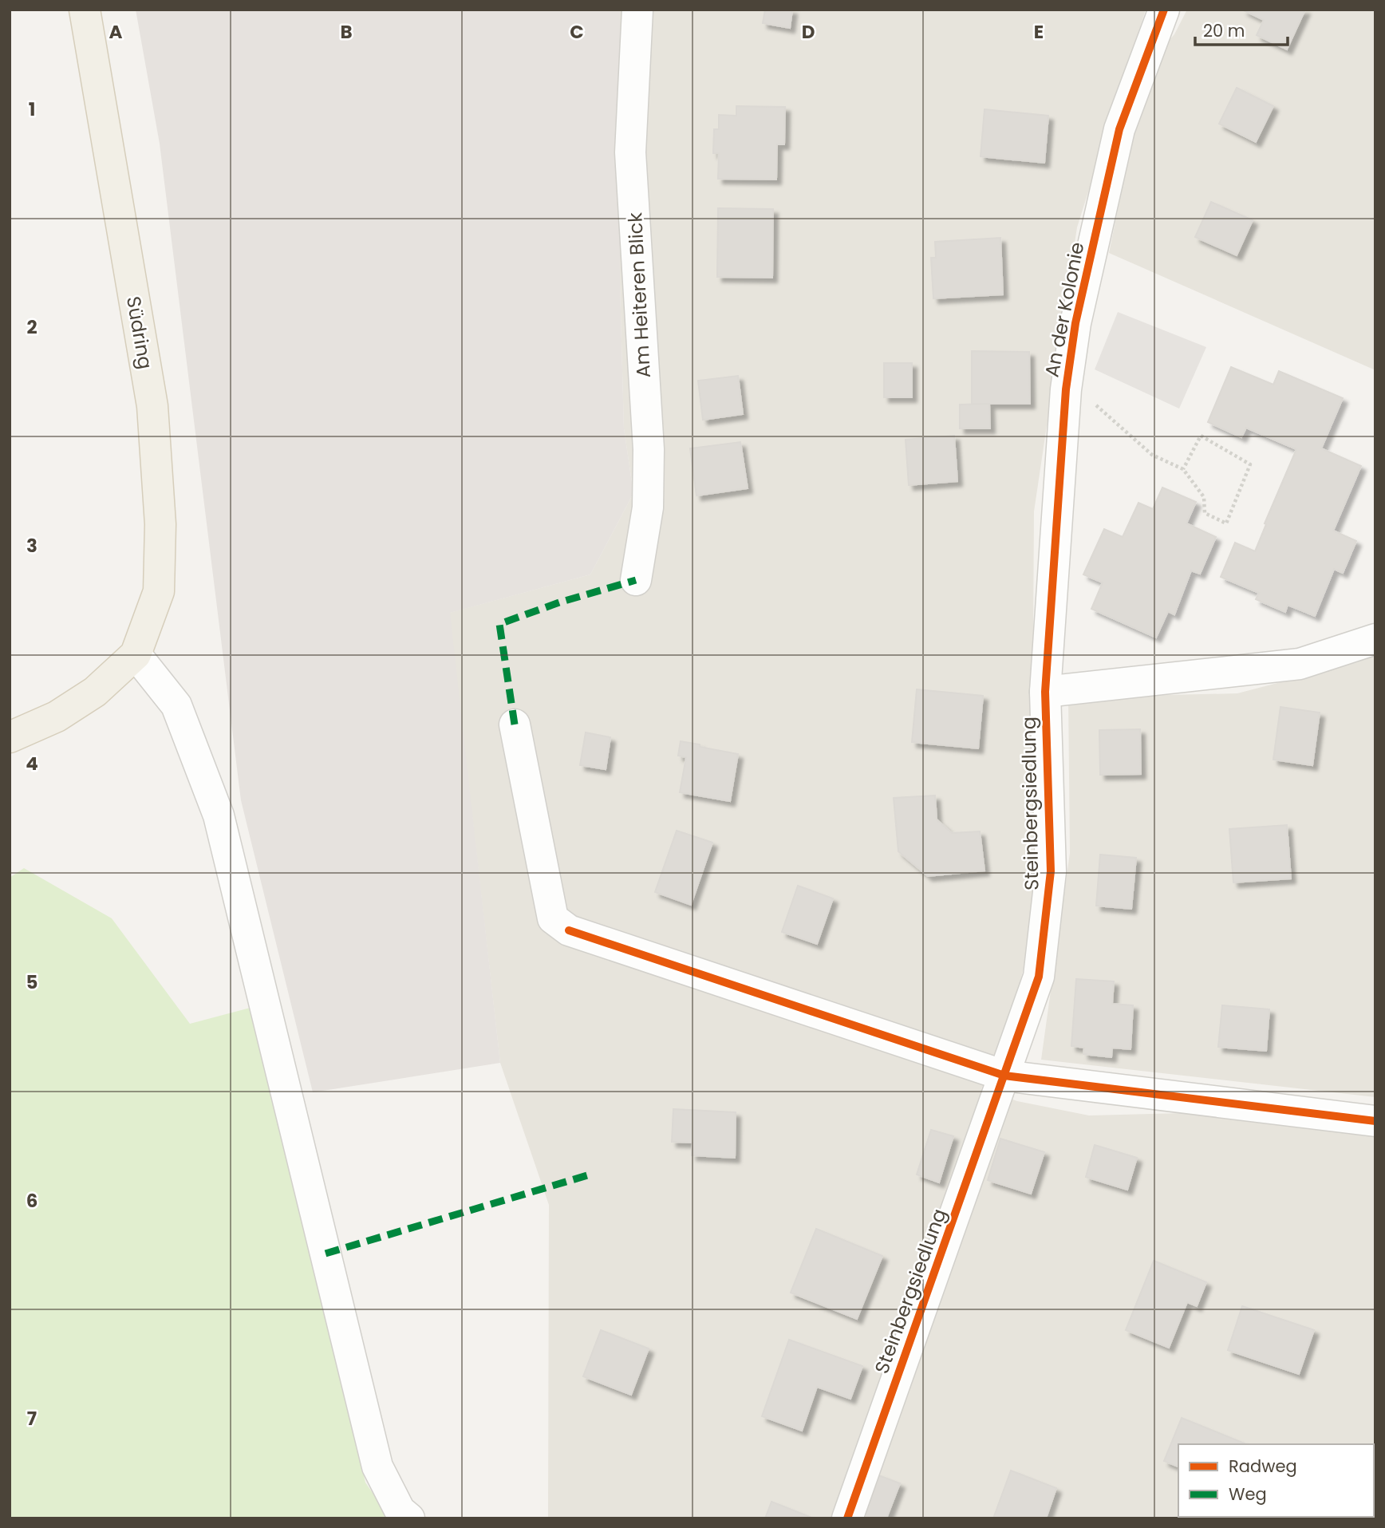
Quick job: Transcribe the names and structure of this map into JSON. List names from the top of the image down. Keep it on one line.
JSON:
{"streets":{"main road":["Südring"],"street":["Am Heiteren Blick","An der Kolonie","Steinbergsiedlung"]},"crossings":[["An der Kolonie","Steinbergsiedlung"]],"legend":["Radweg","Weg"],"scale_bar":"20 m","grid":{"columns":["A","B","C","D","E"],"rows":["1","2","3","4","5","6","7"]}}
